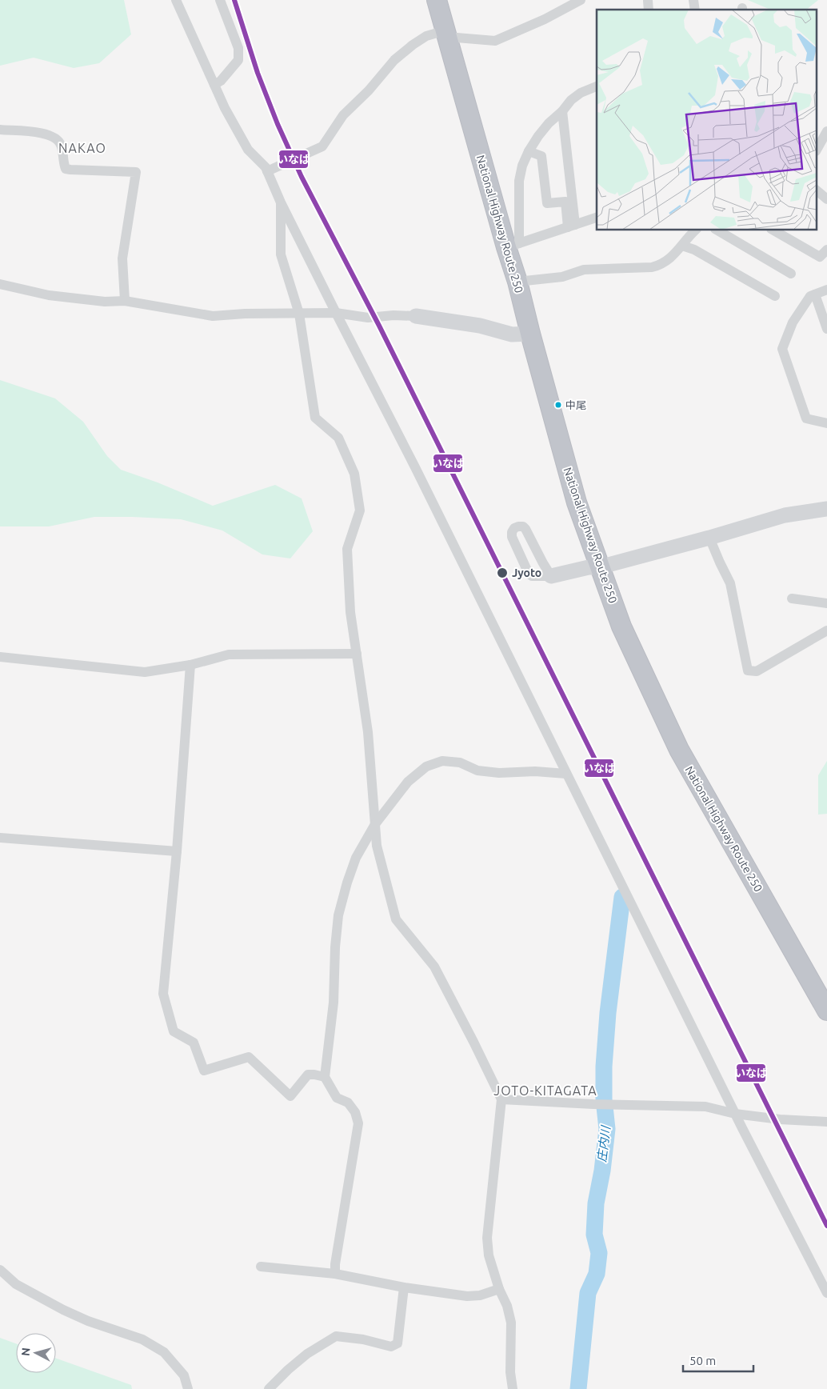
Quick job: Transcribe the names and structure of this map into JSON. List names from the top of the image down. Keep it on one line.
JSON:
{"streets":{"highway":["National Highway Route 250"]},"districts":["NAKAO","JOTO-KITAGATA"],"water":["庄内川"],"places":["中尾","Jyoto"],"lines":["transit line いなば"],"scale_bar":"50 m","north":"left"}
